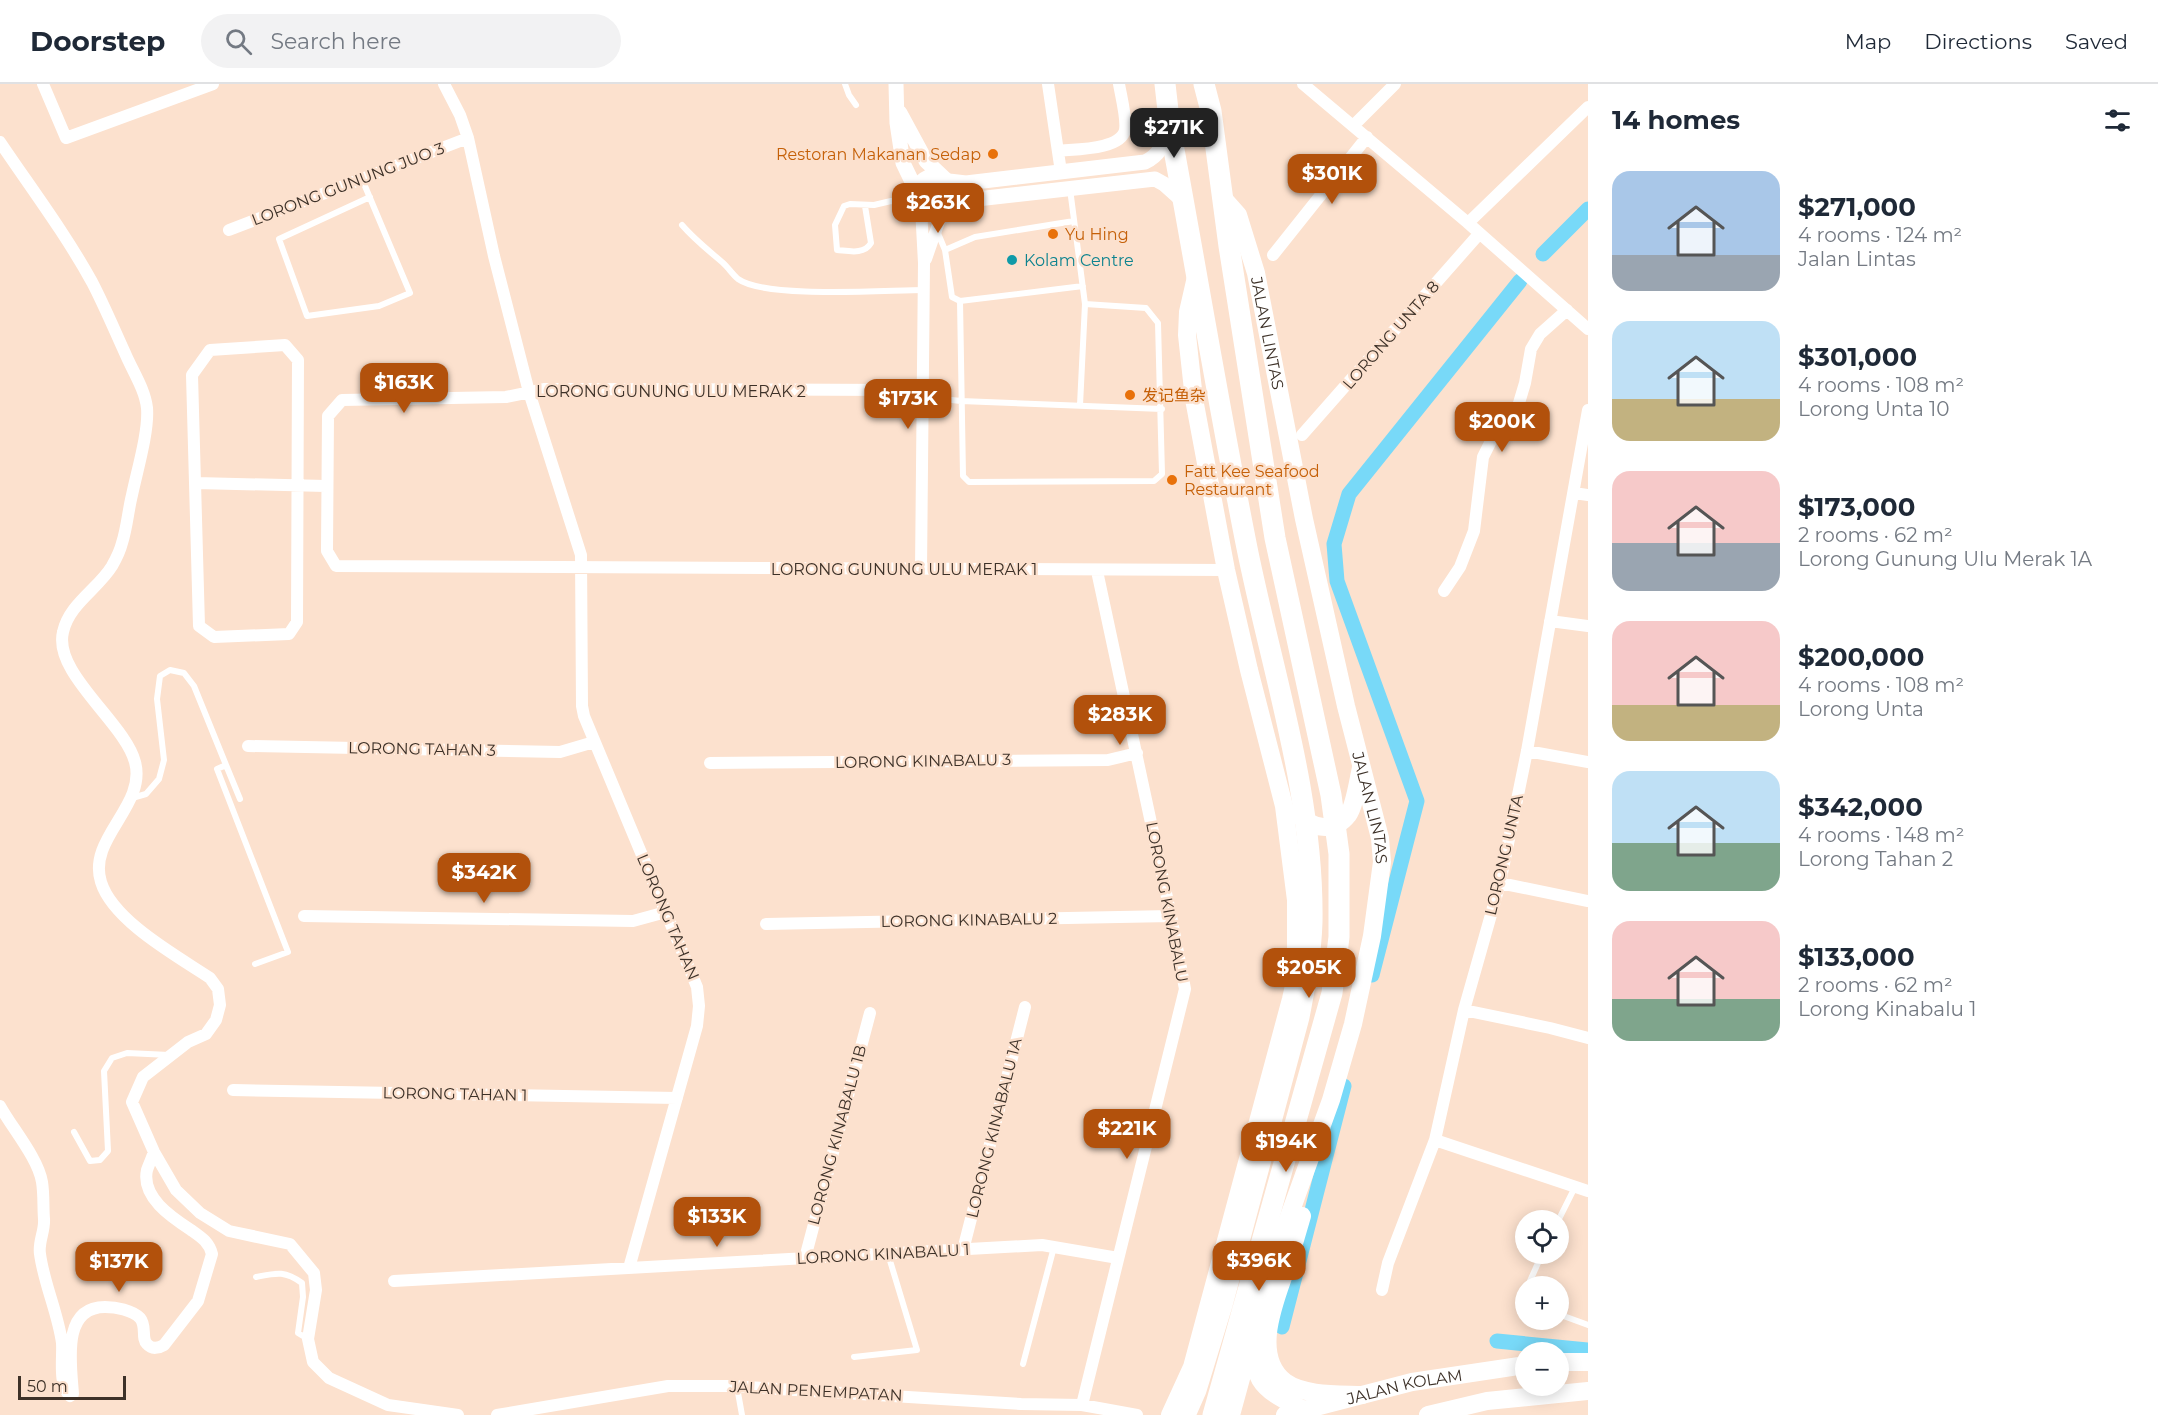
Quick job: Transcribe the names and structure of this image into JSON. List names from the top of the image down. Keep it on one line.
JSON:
{"streets":{"highway":["JALAN LINTAS"],"main road":["JALAN KOLAM"],"street":["LORONG GUNUNG JUO 3","LORONG UNTA 8","LORONG GUNUNG ULU MERAK 2","LORONG GUNUNG ULU MERAK 1","LORONG TAHAN 3","LORONG KINABALU 3","LORONG UNTA","LORONG KINABALU","LORONG TAHAN","LORONG KINABALU 2","LORONG TAHAN 1","LORONG KINABALU 1A","LORONG KINABALU 1B","LORONG KINABALU 1","JALAN PENEMPATAN"]},"crossings":[["LORONG GUNUNG JUO 3","LORONG TAHAN"],["LORONG GUNUNG ULU MERAK 2","LORONG GUNUNG ULU MERAK 1"],["LORONG GUNUNG ULU MERAK 2","LORONG TAHAN"],["LORONG GUNUNG ULU MERAK 1","LORONG KINABALU"],["LORONG GUNUNG ULU MERAK 1","LORONG TAHAN"],["LORONG TAHAN 3","LORONG TAHAN"],["LORONG KINABALU 3","LORONG KINABALU"],["LORONG KINABALU","LORONG KINABALU 2"],["LORONG KINABALU","LORONG KINABALU 1"],["LORONG KINABALU","JALAN PENEMPATAN"],["LORONG TAHAN","LORONG TAHAN 1"],["LORONG TAHAN","LORONG KINABALU 1"],["LORONG KINABALU 1A","LORONG KINABALU 1"],["LORONG KINABALU 1B","LORONG KINABALU 1"]],"places":["Restoran Makanan Sedap","Yu Hing","Kolam Centre","发记鱼杂","Fatt Kee Seafood Restaurant"],"scale_bar":"50 m","page":{"header":"Doorstep","search":"Search here","nav":["Map","Directions","Saved"],"heading":"14 homes","price":["$271K","$301K","$263K","$163K","$173K","$200K","$283K","$342K","$205K","$221K","$194K","$133K","$396K","$137K"],"list":[{"name":"$271,000","note":"4 rooms · 124 m² · Jalan Lintas"},{"name":"$301,000","note":"4 rooms · 108 m² · Lorong Unta 10"},{"name":"$173,000","note":"2 rooms · 62 m² · Lorong Gunung Ulu Merak 1A"},{"name":"$200,000","note":"4 rooms · 108 m² · Lorong Unta"},{"name":"$342,000","note":"4 rooms · 148 m² · Lorong Tahan 2"},{"name":"$133,000","note":"2 rooms · 62 m² · Lorong Kinabalu 1"}],"map_buttons":["+","−"],"scale":"50 m"}}
